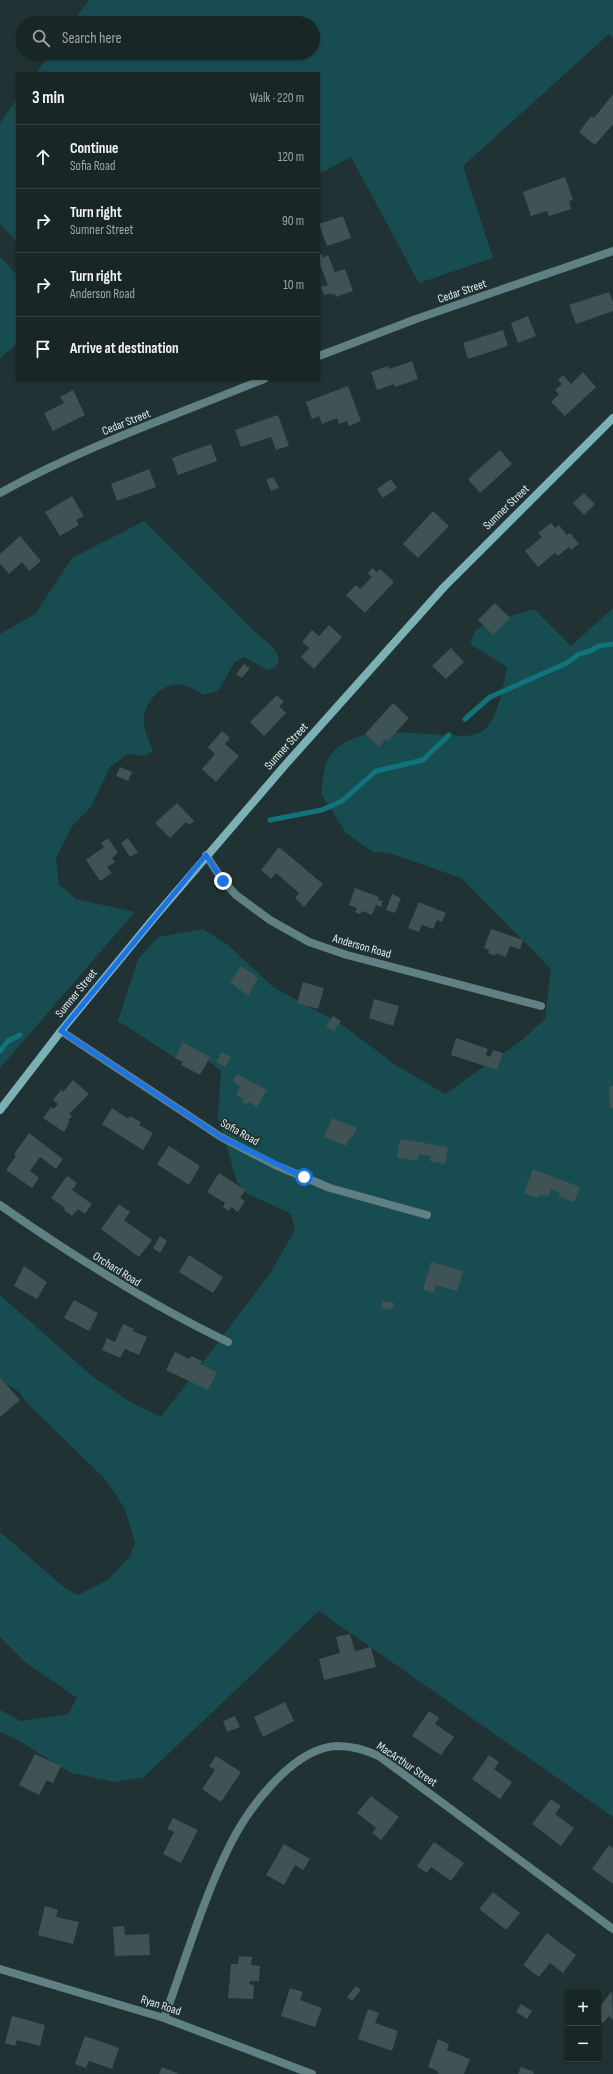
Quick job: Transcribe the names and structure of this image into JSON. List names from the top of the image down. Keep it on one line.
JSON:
{"streets":{"main road":["Sumner Street"],"street":["Cedar Street","Anderson Road","Sofia Road","Orchard Road","MacArthur Street","Ryan Road"]},"crossings":[["Sumner Street","Anderson Road"],["Sumner Street","Sofia Road"],["MacArthur Street","Ryan Road"]],"page":{"search":"Search here","heading":["3 min","Walk · 220 m"],"list":[["Continue","Sofia Road","120 m"],["Turn right","Sumner Street","90 m"],["Turn right","Anderson Road","10 m"],"Arrive at destination"],"map_buttons":["+","−"]}}
